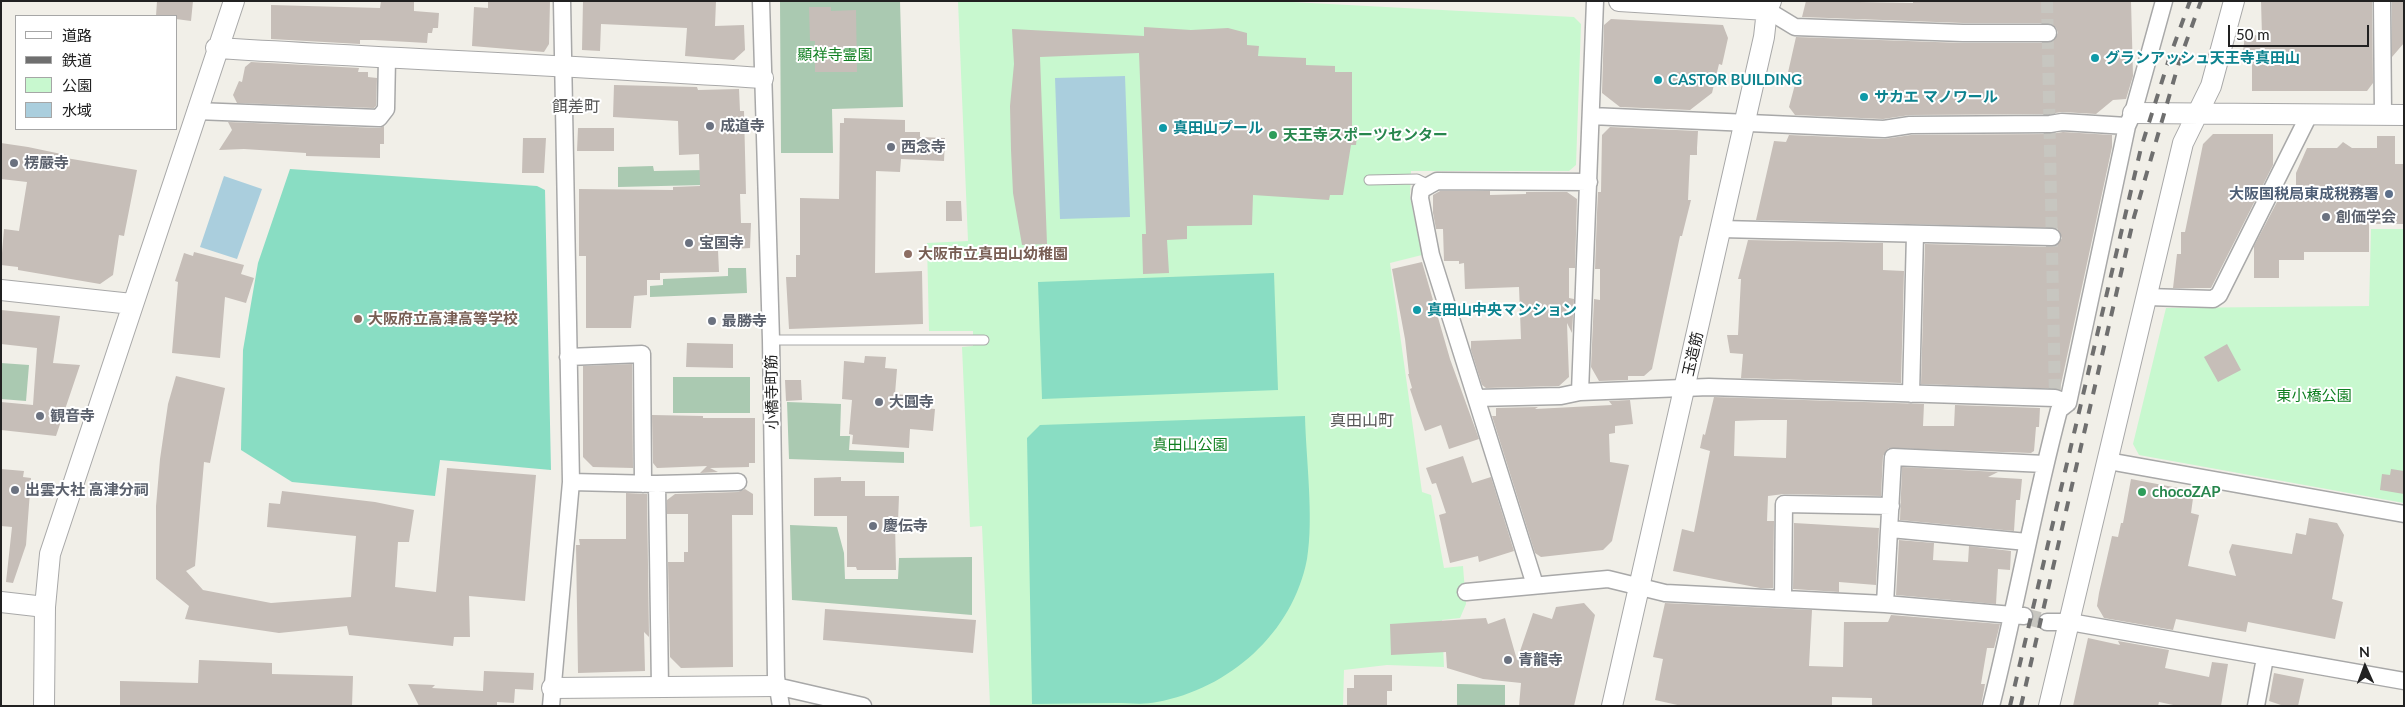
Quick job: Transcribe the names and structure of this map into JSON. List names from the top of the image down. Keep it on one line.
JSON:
{"streets":{"street":["玉造筋","小橋寺町筋"]},"districts":["餌差町","真田山町"],"parks":["顯祥寺霊園","東小橋公園","真田山公園"],"places":["グランアッシュ天王寺真田山","CASTOR BUILDING","サカエ マノワール","成道寺","真田山プール","天王寺スポーツセンター","西念寺","楞嚴寺","大阪国税局東成税務署","創価学会","宝国寺","大阪市立真田山幼稚園","真田山中央マンション","大阪府立高津高等学校","最勝寺","大圓寺","観音寺","出雲大社 高津分祠","chocoZAP","慶伝寺","青龍寺"],"legend":["道路","鉄道","公園","水域"],"scale_bar":"50 m","north":"top"}
